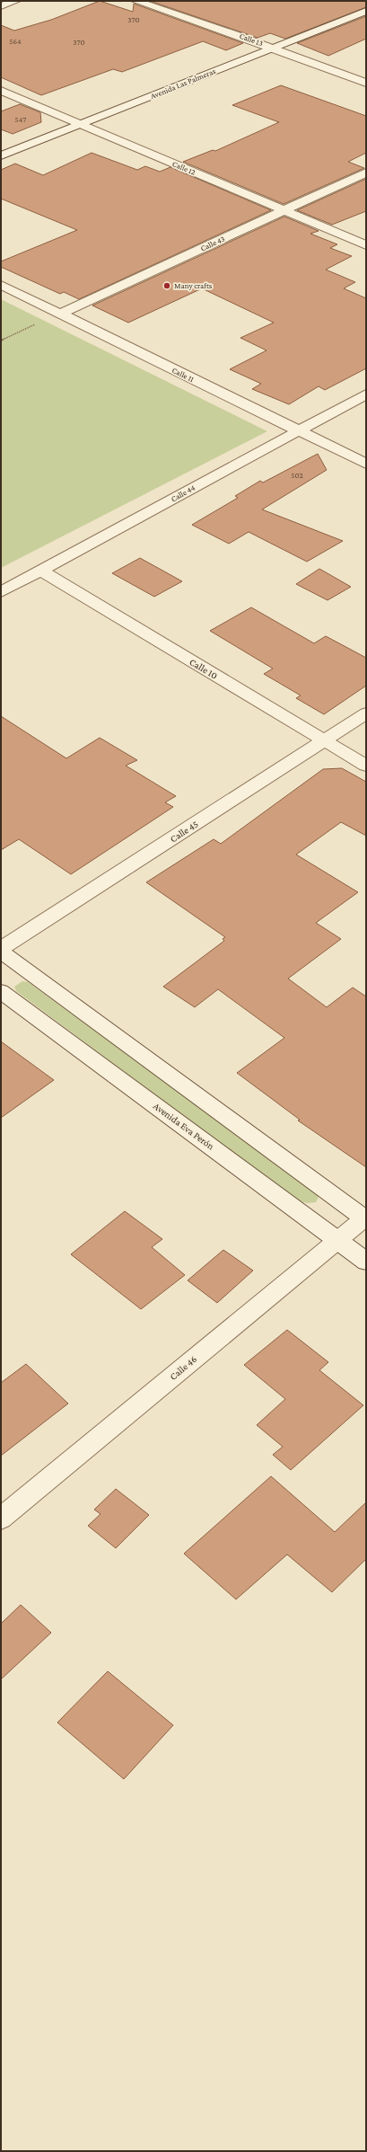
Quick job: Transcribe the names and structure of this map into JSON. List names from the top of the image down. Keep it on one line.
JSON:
{"streets":{"street":["Calle 13","Avenida Las Palmeras","Calle 12","Calle 43","Calle 11","Calle 44","Calle 10","Calle 45","Avenida Eva Perón","Calle 46"]},"crossings":[["Calle 13","Avenida Las Palmeras"],["Avenida Las Palmeras","Calle 12"],["Calle 12","Calle 43"],["Calle 43","Calle 11"],["Calle 11","Calle 44"],["Calle 44","Calle 10"],["Calle 10","Calle 45"],["Avenida Eva Perón","Calle 46"]],"places":["Many crafts"],"house_numbers":["370","564","370","547","502"]}
